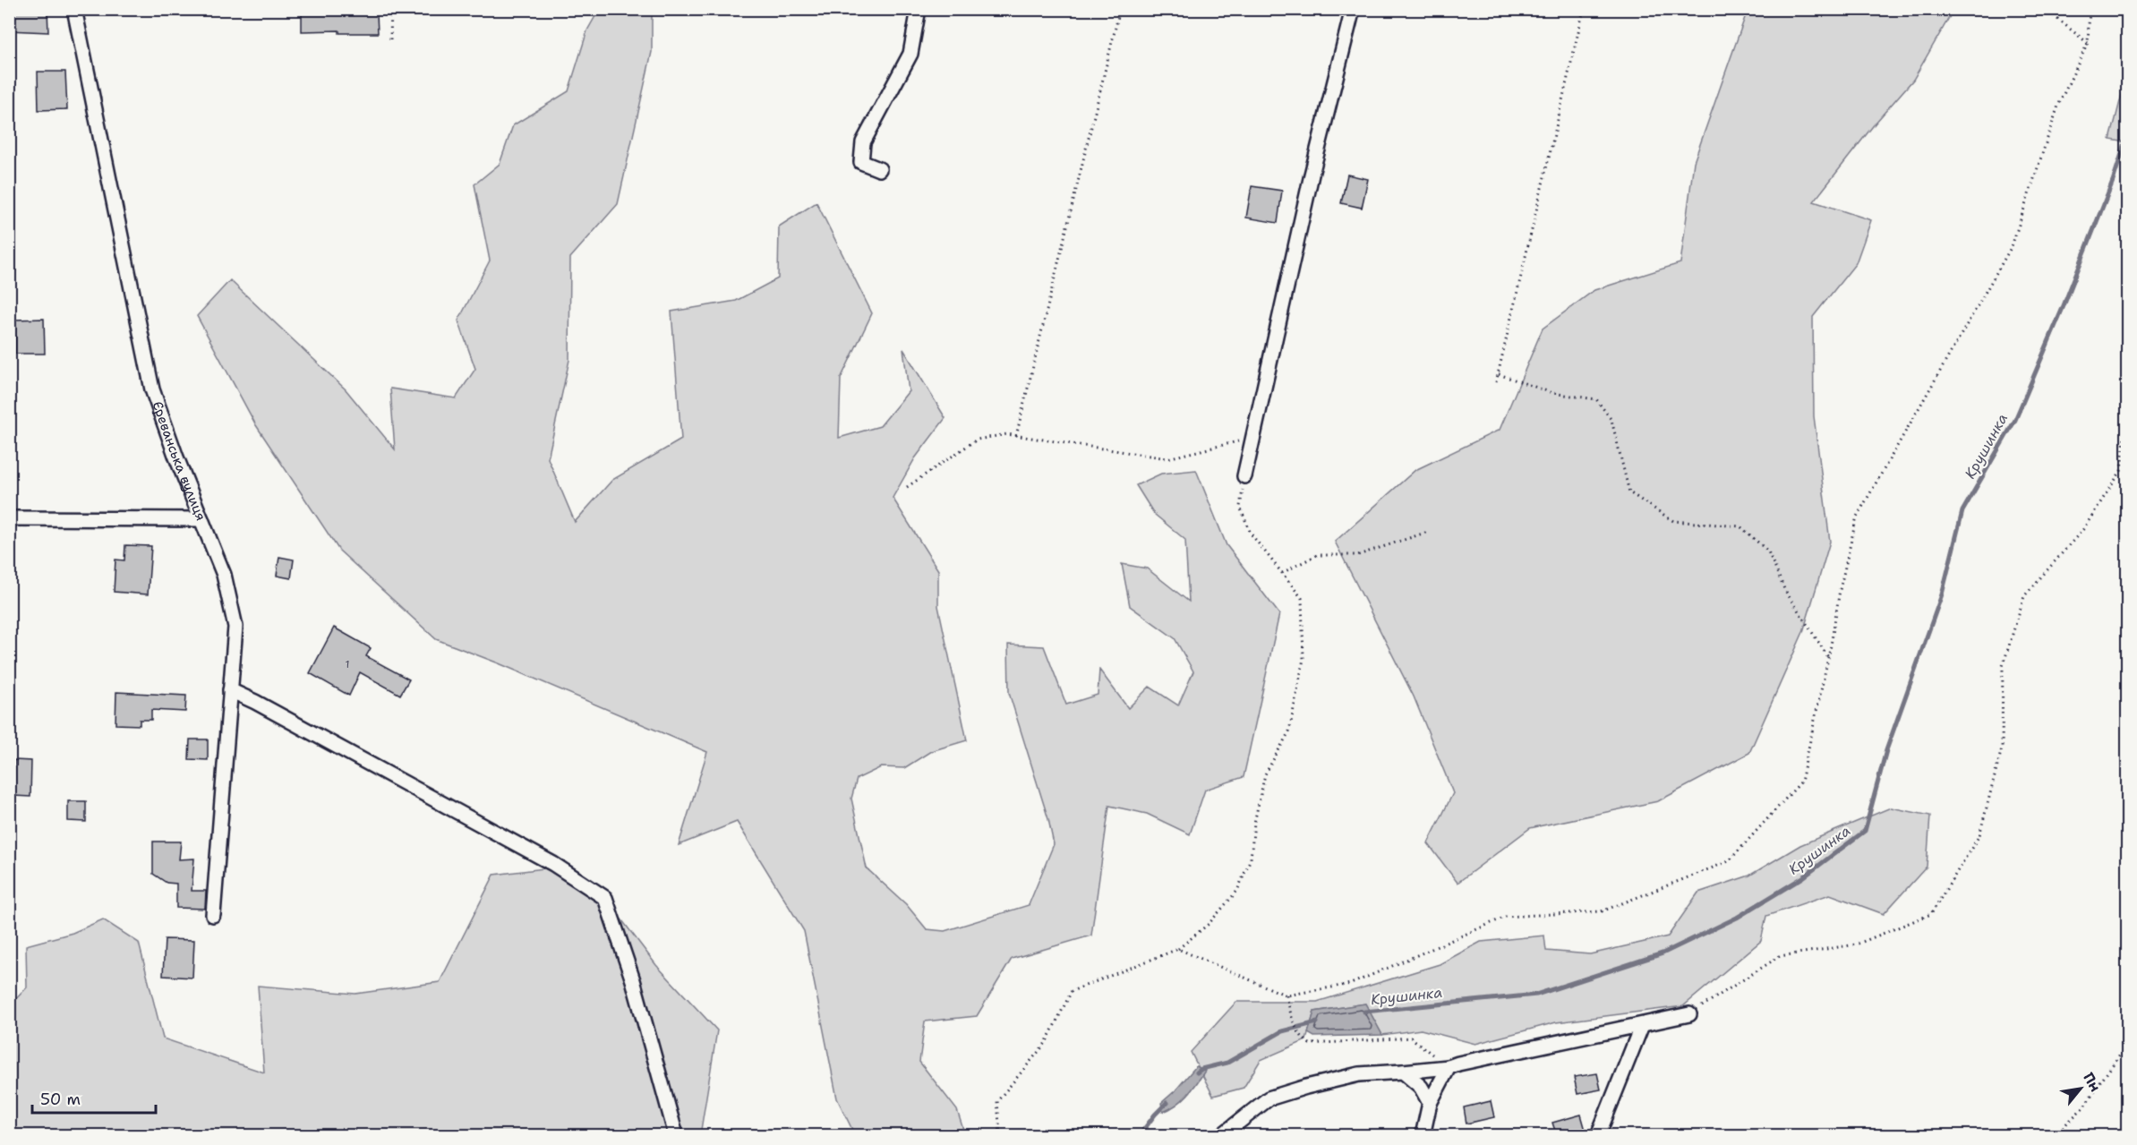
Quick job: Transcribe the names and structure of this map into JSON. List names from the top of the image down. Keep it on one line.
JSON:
{"streets":{"street":["Єреванська вулиця"]},"water":["Крушинка"],"house_numbers":["1"],"scale_bar":"50 m","north":"top right"}
